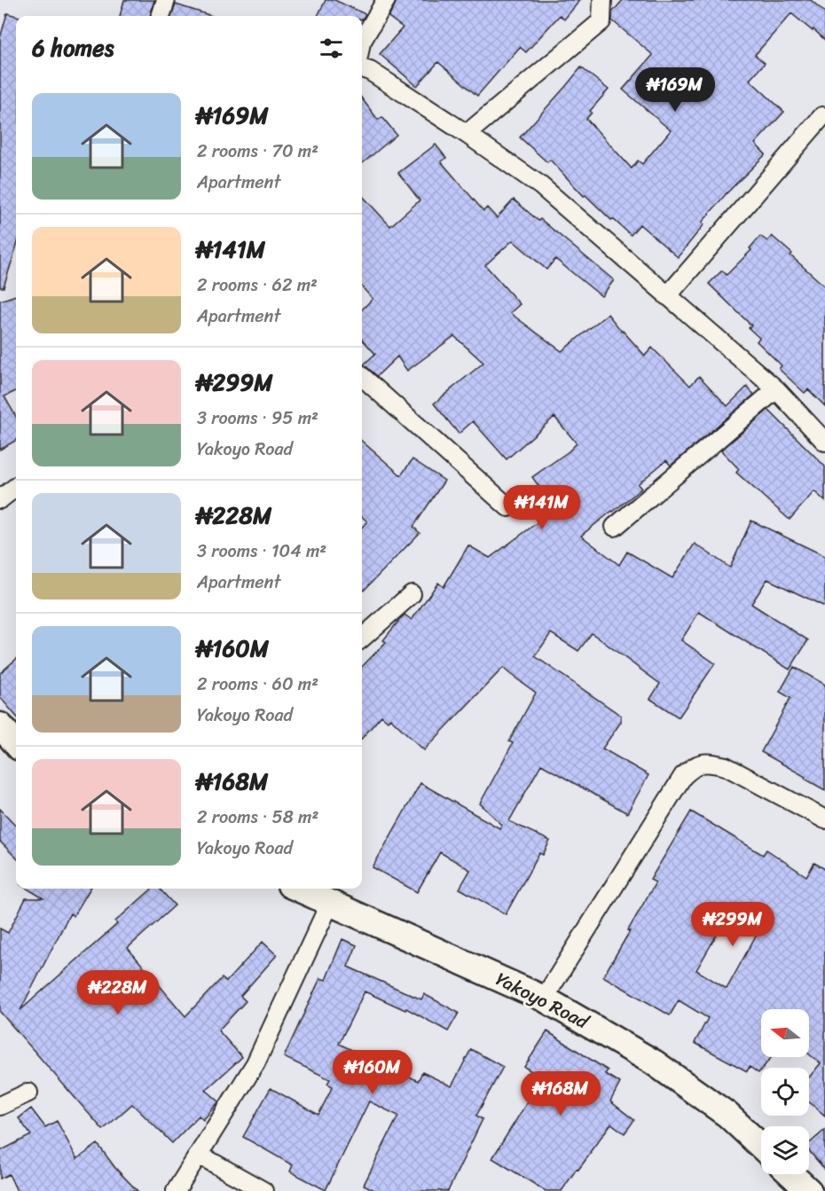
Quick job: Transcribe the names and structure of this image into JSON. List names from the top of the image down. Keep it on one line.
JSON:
{"streets":{"main road":["Yakoyo Road"]},"north":"left","page":{"heading":"6 homes","price":["₦169M","₦141M","₦299M","₦228M","₦160M","₦168M"],"list":[{"name":"₦169M","note":"2 rooms · 70 m² · Apartment"},{"name":"₦141M","note":"2 rooms · 62 m² · Apartment"},{"name":"₦299M","note":"3 rooms · 95 m² · Yakoyo Road"},{"name":"₦228M","note":"3 rooms · 104 m² · Apartment"},{"name":"₦160M","note":"2 rooms · 60 m² · Yakoyo Road"},{"name":"₦168M","note":"2 rooms · 58 m² · Yakoyo Road"}]}}
